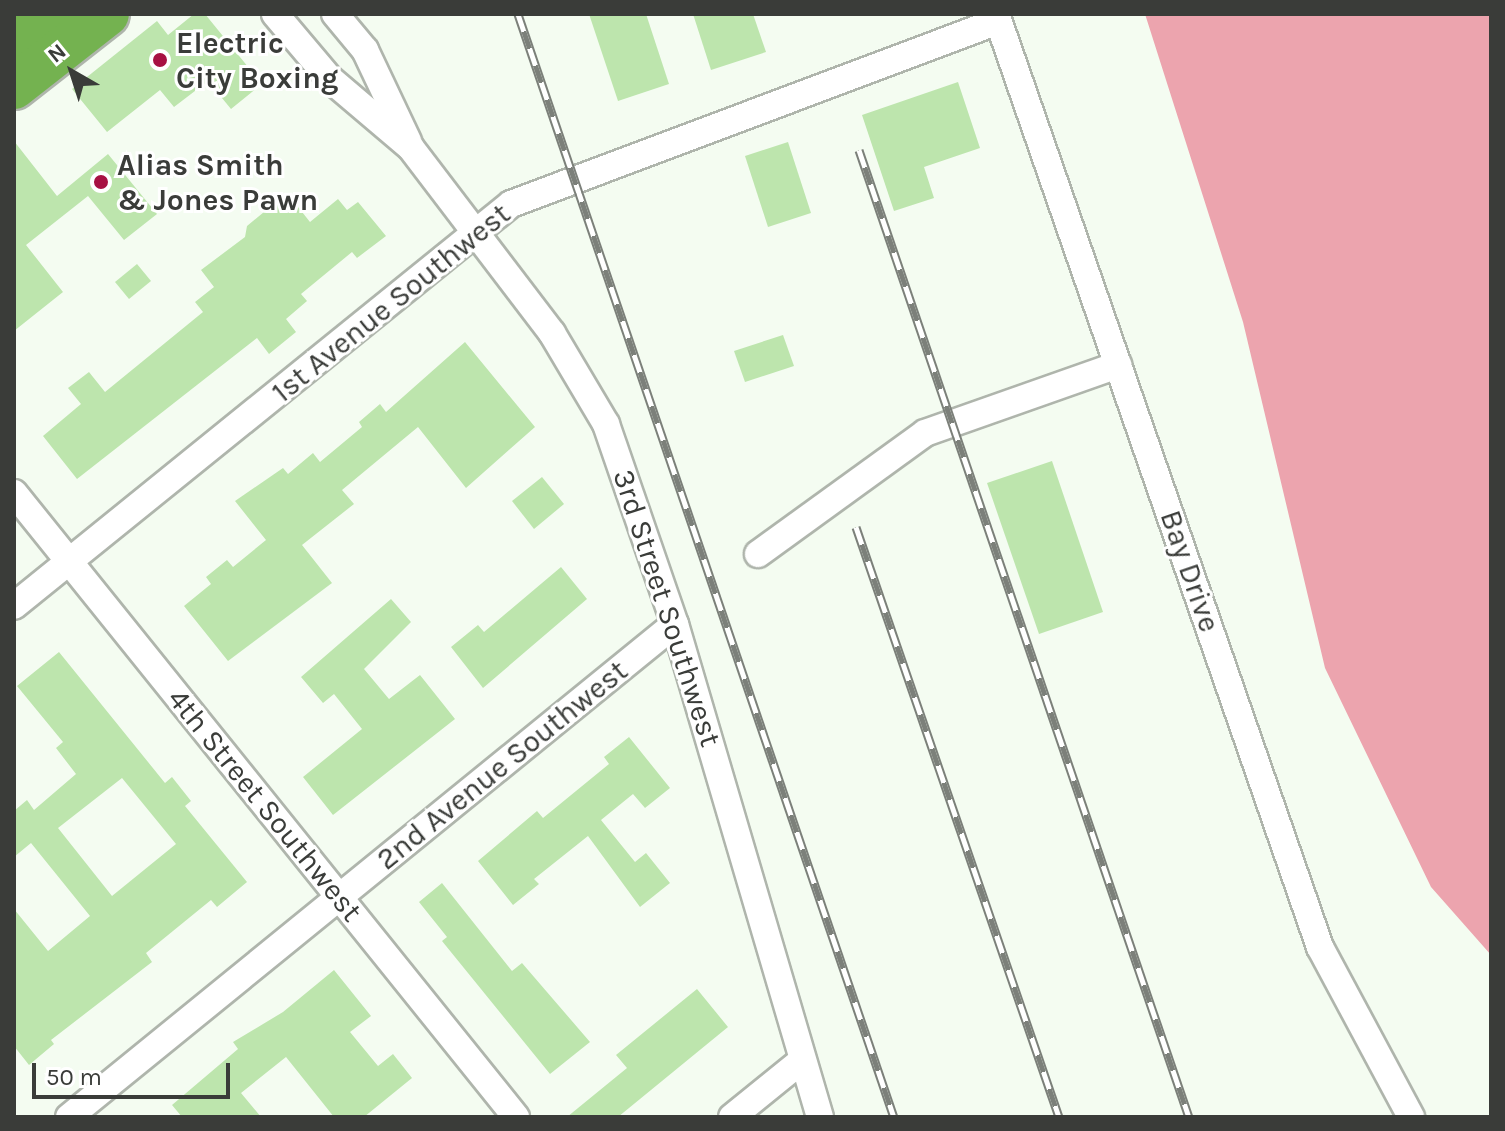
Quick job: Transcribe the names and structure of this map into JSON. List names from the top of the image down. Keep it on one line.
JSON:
{"streets":{"street":["1st Avenue Southwest","Bay Drive","3rd Street Southwest","2nd Avenue Southwest","4th Street Southwest"]},"crossings":[["1st Avenue Southwest","Bay Drive"],["1st Avenue Southwest","3rd Street Southwest"],["1st Avenue Southwest","4th Street Southwest"],["3rd Street Southwest","2nd Avenue Southwest"],["2nd Avenue Southwest","4th Street Southwest"]],"places":["Electric City Boxing","Alias Smith & Jones Pawn"],"scale_bar":"50 m","north":"top left"}
